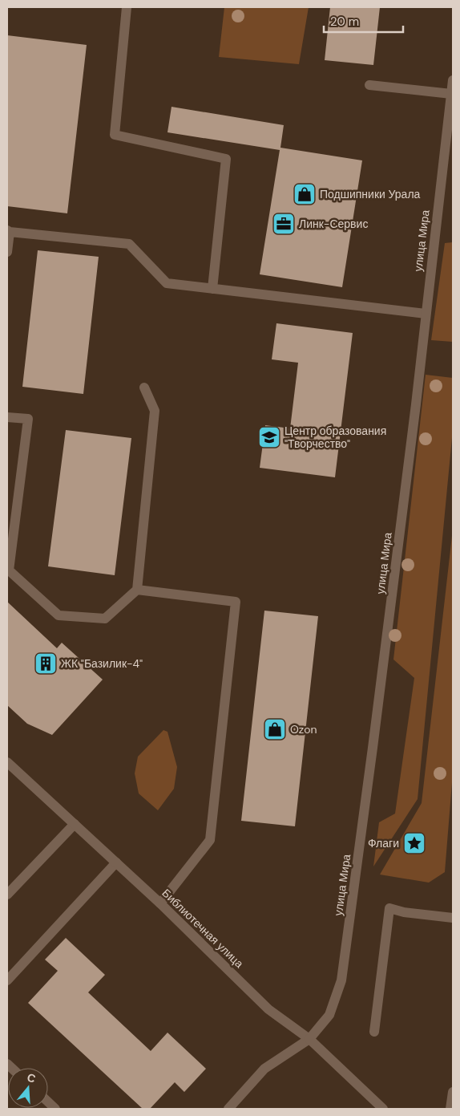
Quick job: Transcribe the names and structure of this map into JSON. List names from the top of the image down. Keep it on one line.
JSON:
{"streets":{"street":["улица Мира","Библиотечная улица"]},"crossings":[["улица Мира","Библиотечная улица"]],"places":{"shop":["Подшипники Урала","Ozon"],"office":["Линк-Сервис"],"school or university":["Центр образования \"Творчество\""],"building":["ЖК \"Базилик-4\""],"place":["Флаги"]},"scale_bar":"20 m","north":"top"}
